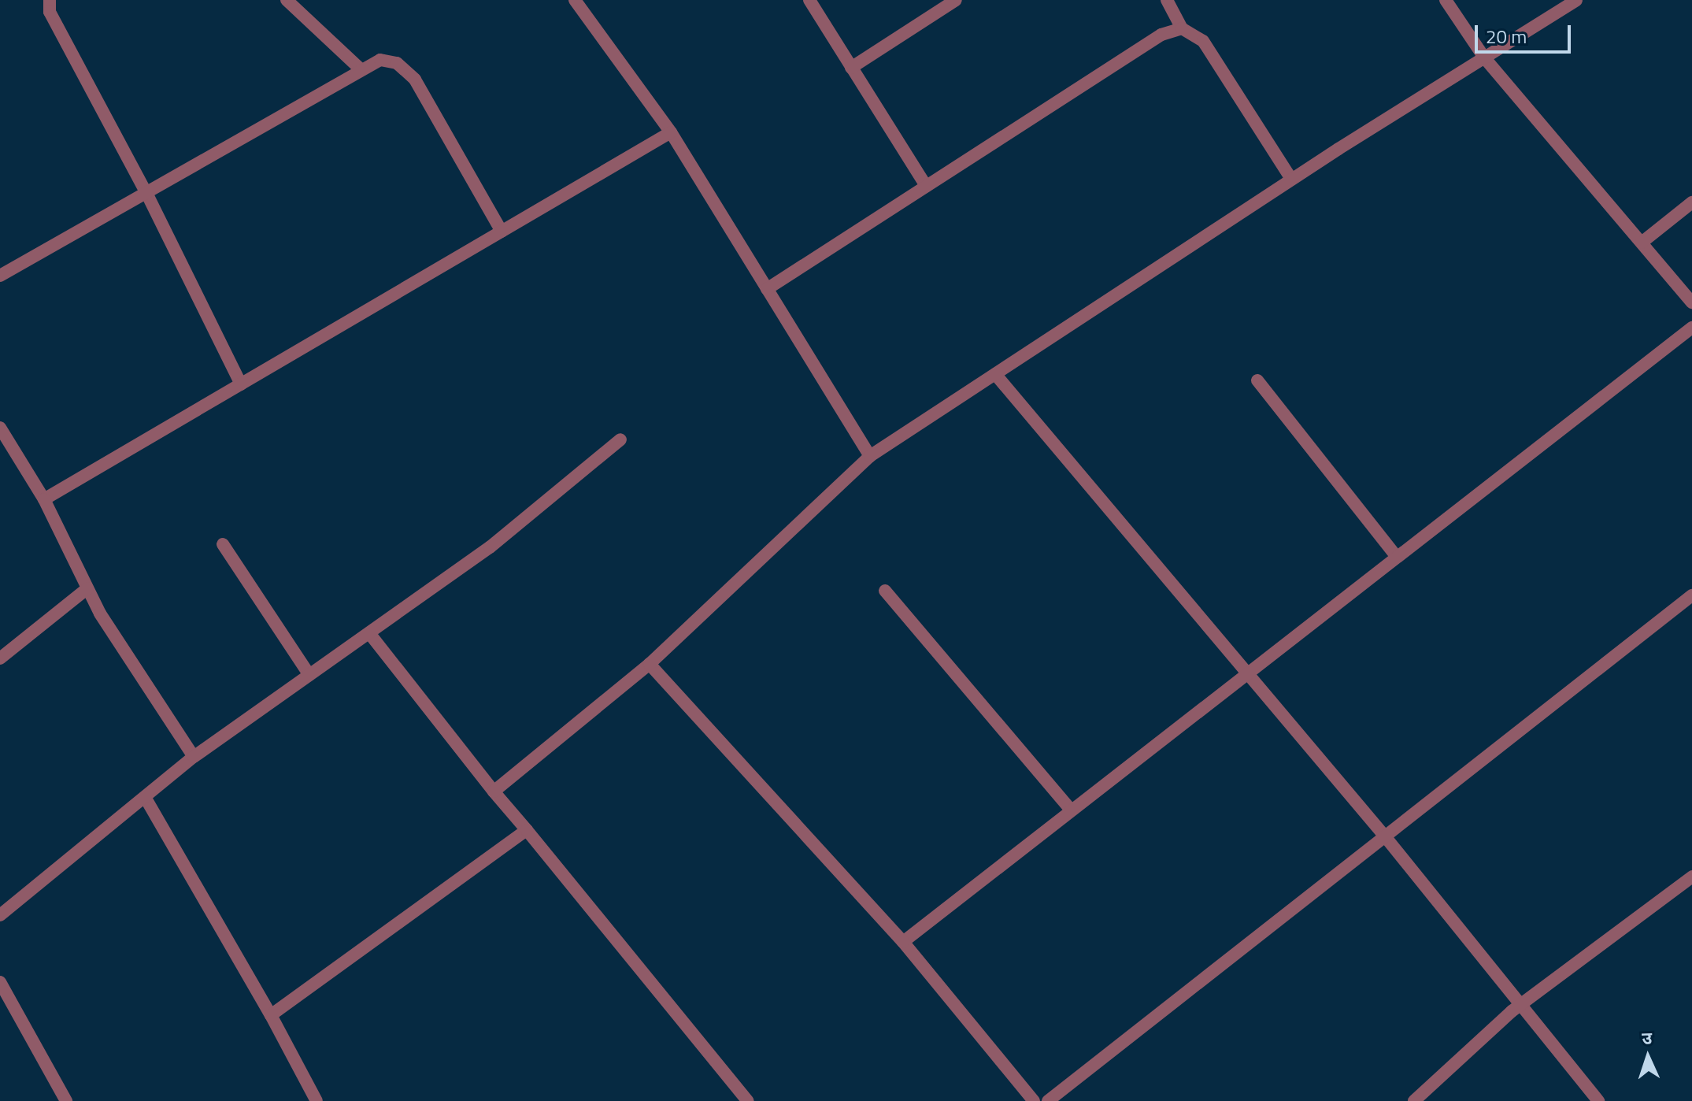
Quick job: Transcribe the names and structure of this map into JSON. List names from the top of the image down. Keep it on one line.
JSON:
{"scale_bar":"20 m","north":"top"}
